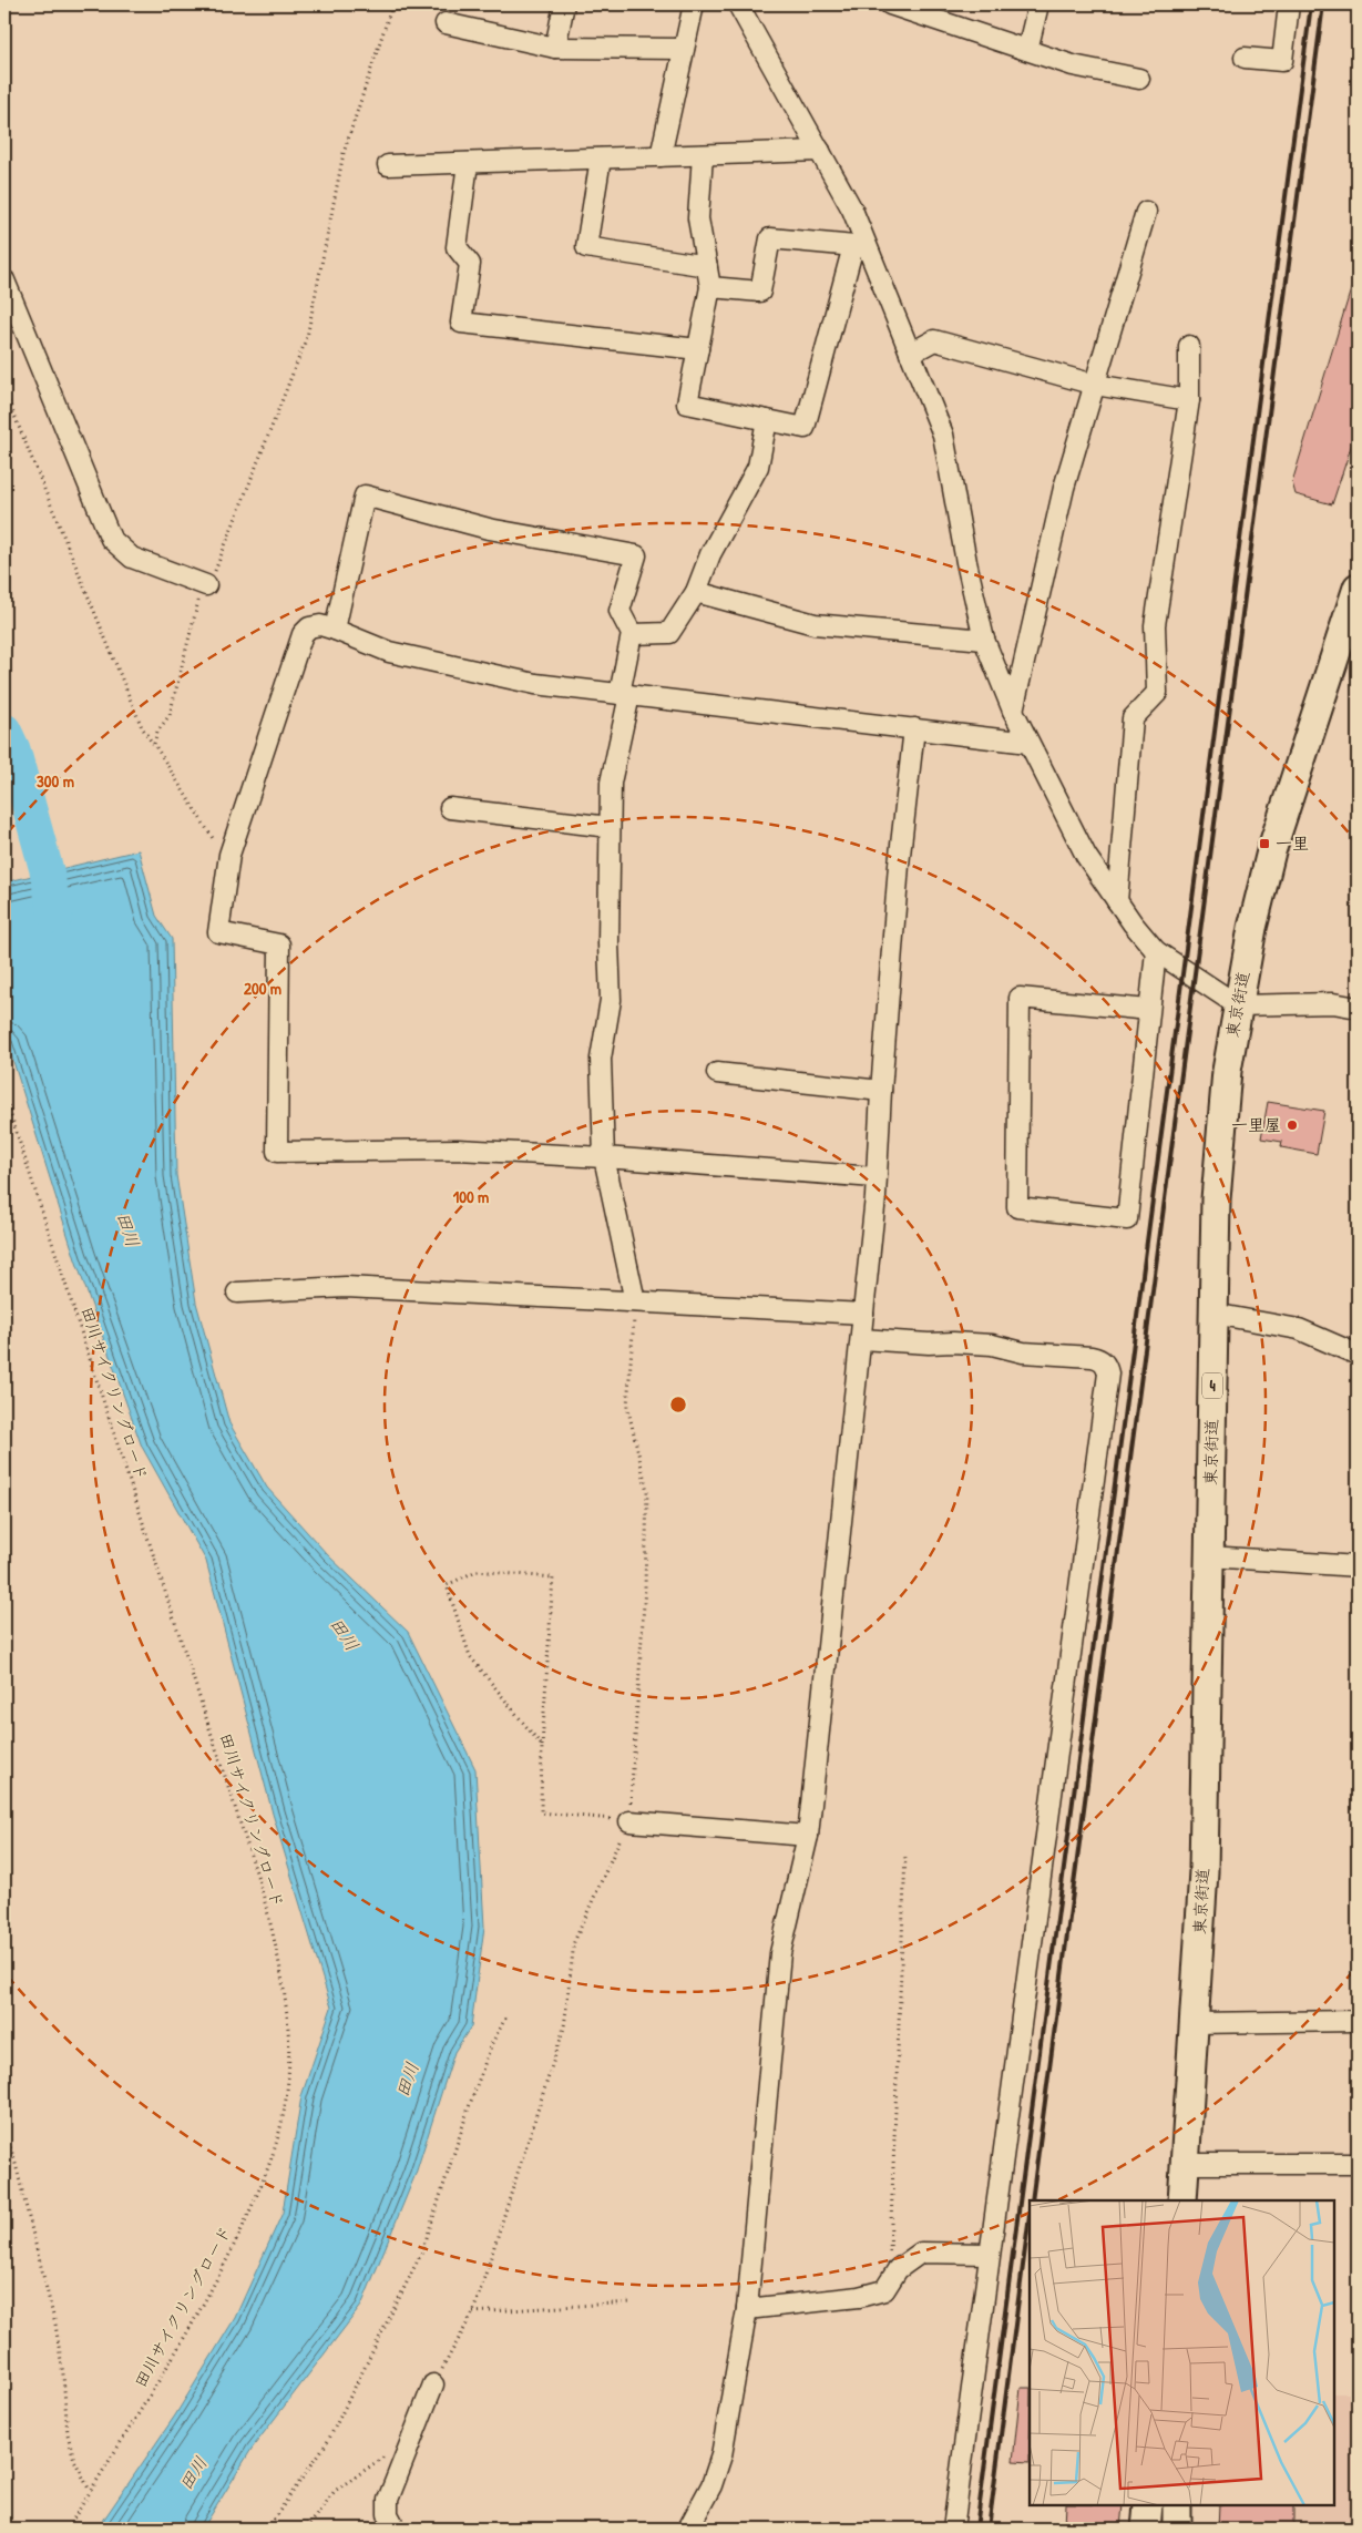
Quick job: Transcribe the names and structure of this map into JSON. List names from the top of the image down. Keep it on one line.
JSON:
{"streets":{"highway":["東京街道","4"],"path":["田川サイクリングロード"]},"water":["田川"],"places":{"transit":["一里"],"other":["一里屋"]},"rings":["300 m","200 m","100 m"]}
